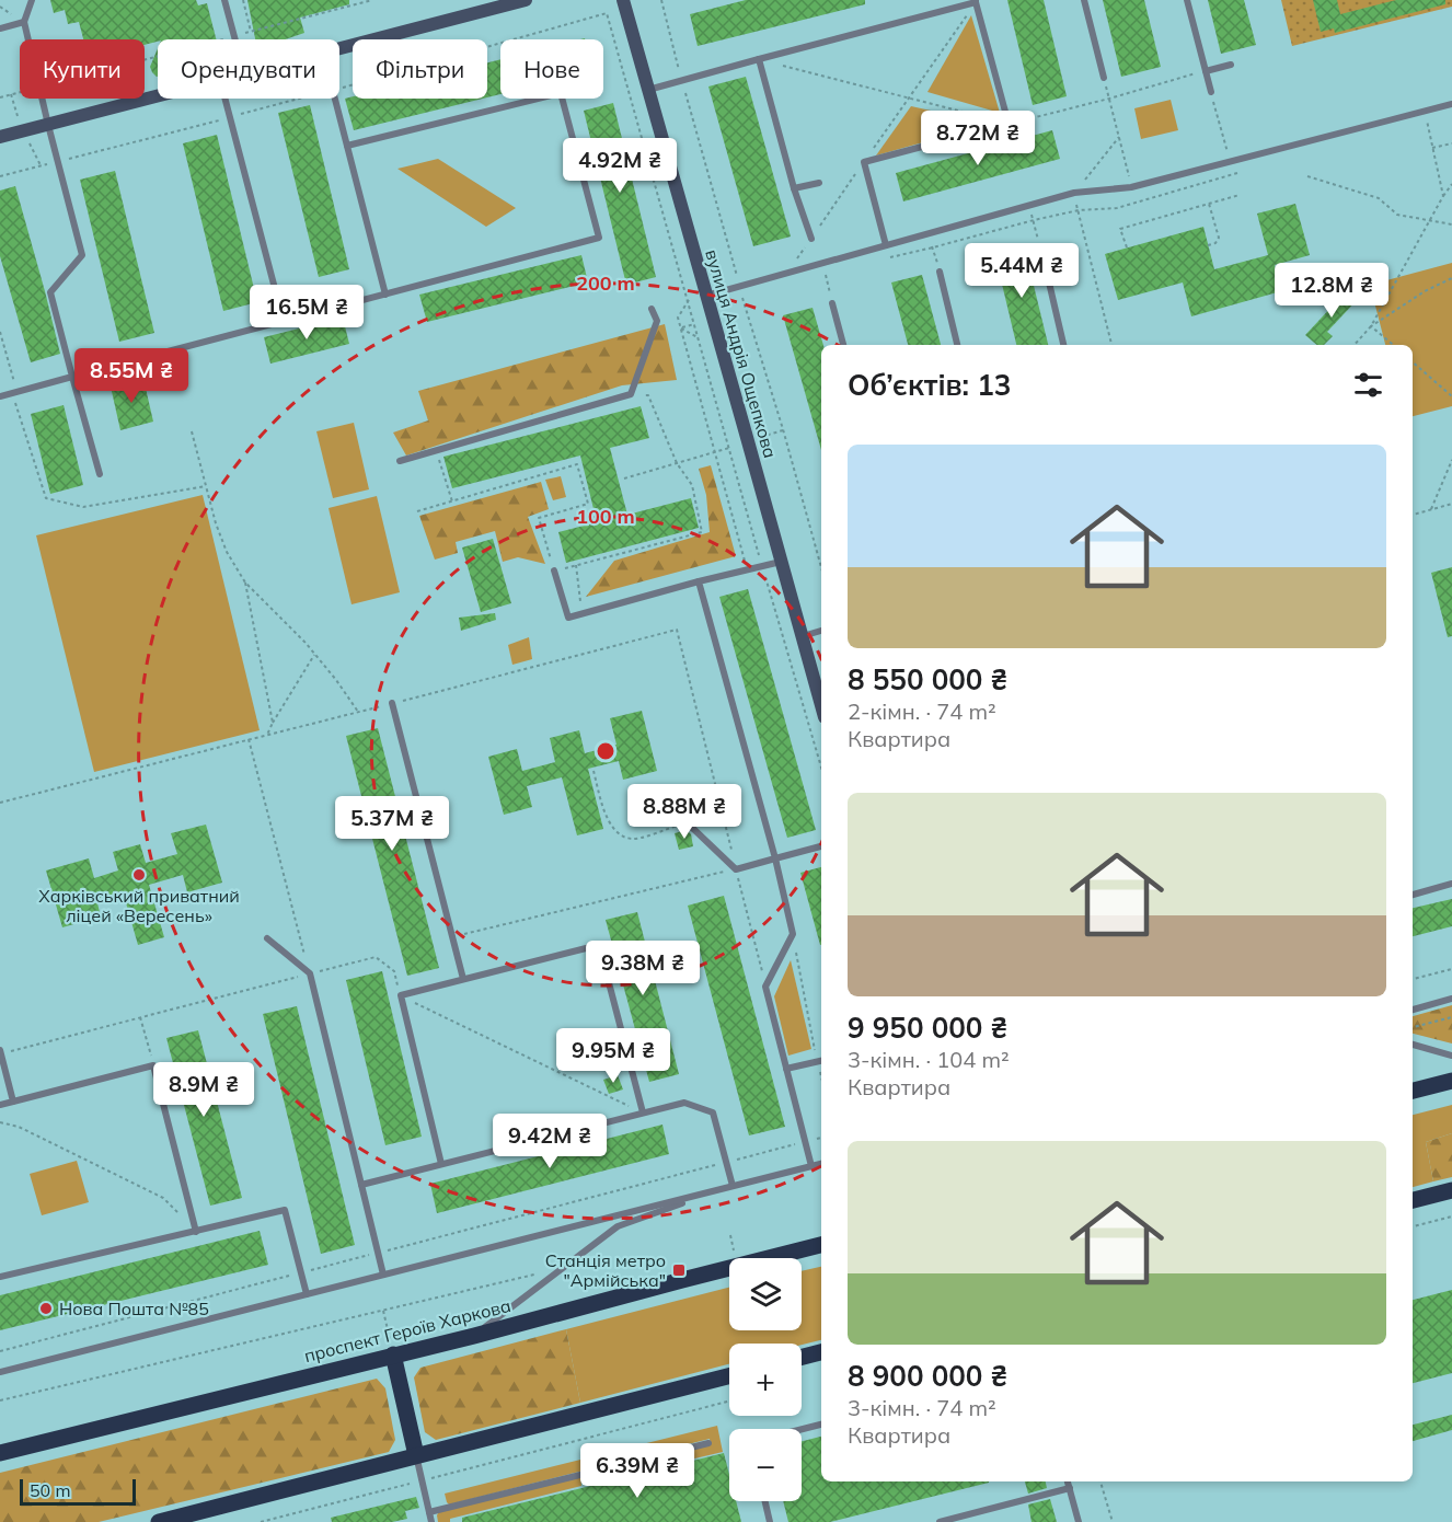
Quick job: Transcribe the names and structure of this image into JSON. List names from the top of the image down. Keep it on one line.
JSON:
{"streets":{"main road":["проспект Героїв Харкова"],"street":["вулиця Андрія Ощепкова"]},"places":{"other":["Харківський приватний ліцей «Вересень»","Нова Пошта №85"],"transit":["Станція метро \"Армійська\""]},"scale_bar":"50 m","page":{"chip":["Купити","Орендувати","Фільтри","Нове"],"price":["8.72M ₴","4.92M ₴","5.44M ₴","12.8M ₴","16.5M ₴","8.55M ₴","8.88M ₴","5.37M ₴","9.38M ₴","9.95M ₴","8.9M ₴","9.42M ₴","6.39M ₴"],"heading":"Об’єктів: 13","list":[{"name":"8 550 000 ₴","note":"2-кімн. · 74 m² · Квартира"},{"name":"9 950 000 ₴","note":"3-кімн. · 104 m² · Квартира"},{"name":"8 900 000 ₴","note":"3-кімн. · 74 m² · Квартира"}],"map_buttons":["+","−"],"scale":"50 m"},"rings":["200 m","100 m"]}
